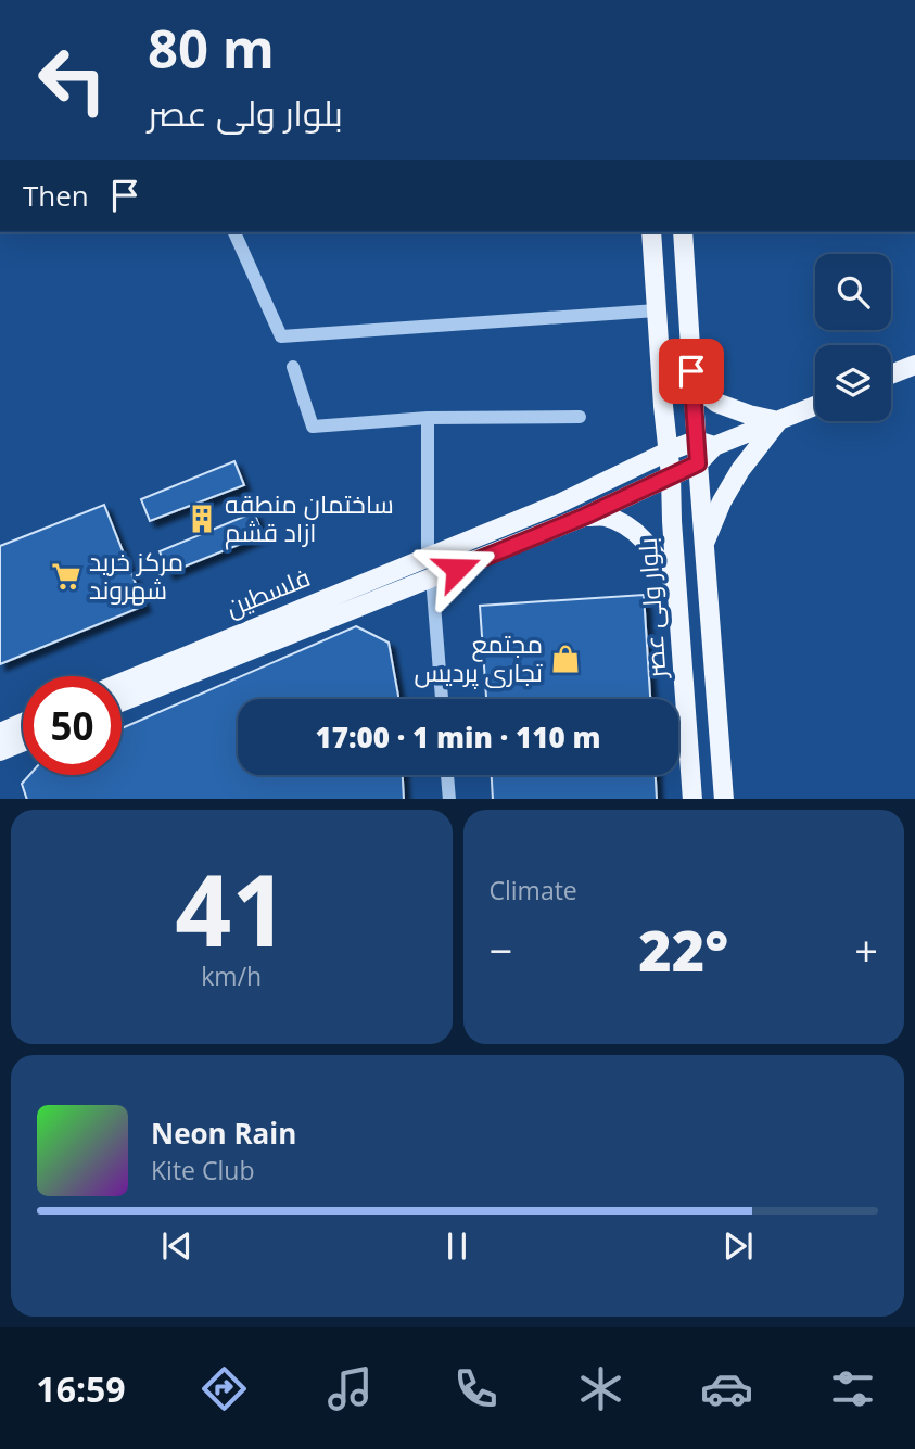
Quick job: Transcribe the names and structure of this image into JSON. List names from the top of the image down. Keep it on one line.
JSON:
{"streets":{"main road":["فلسطین","بلوار ولی عصر"]},"crossings":[["فلسطین","بلوار ولی عصر"]],"places":{"building":["ساختمان منطقه ازاد قشم"],"supermarket":["مرکز خرید شهروند"],"shop":["مجتمع تجاری پردیس"]},"page":{"turn":["80 m","بلوار ولی عصر"],"then":"Then","limit":"50","trip":"17:00 · 1 min · 110 m","tile":[["41","km/h"],"Climate"],"heat":["−","22°","+"],"song":["Neon Rain","Kite Club"],"tabs":"16:59"}}
